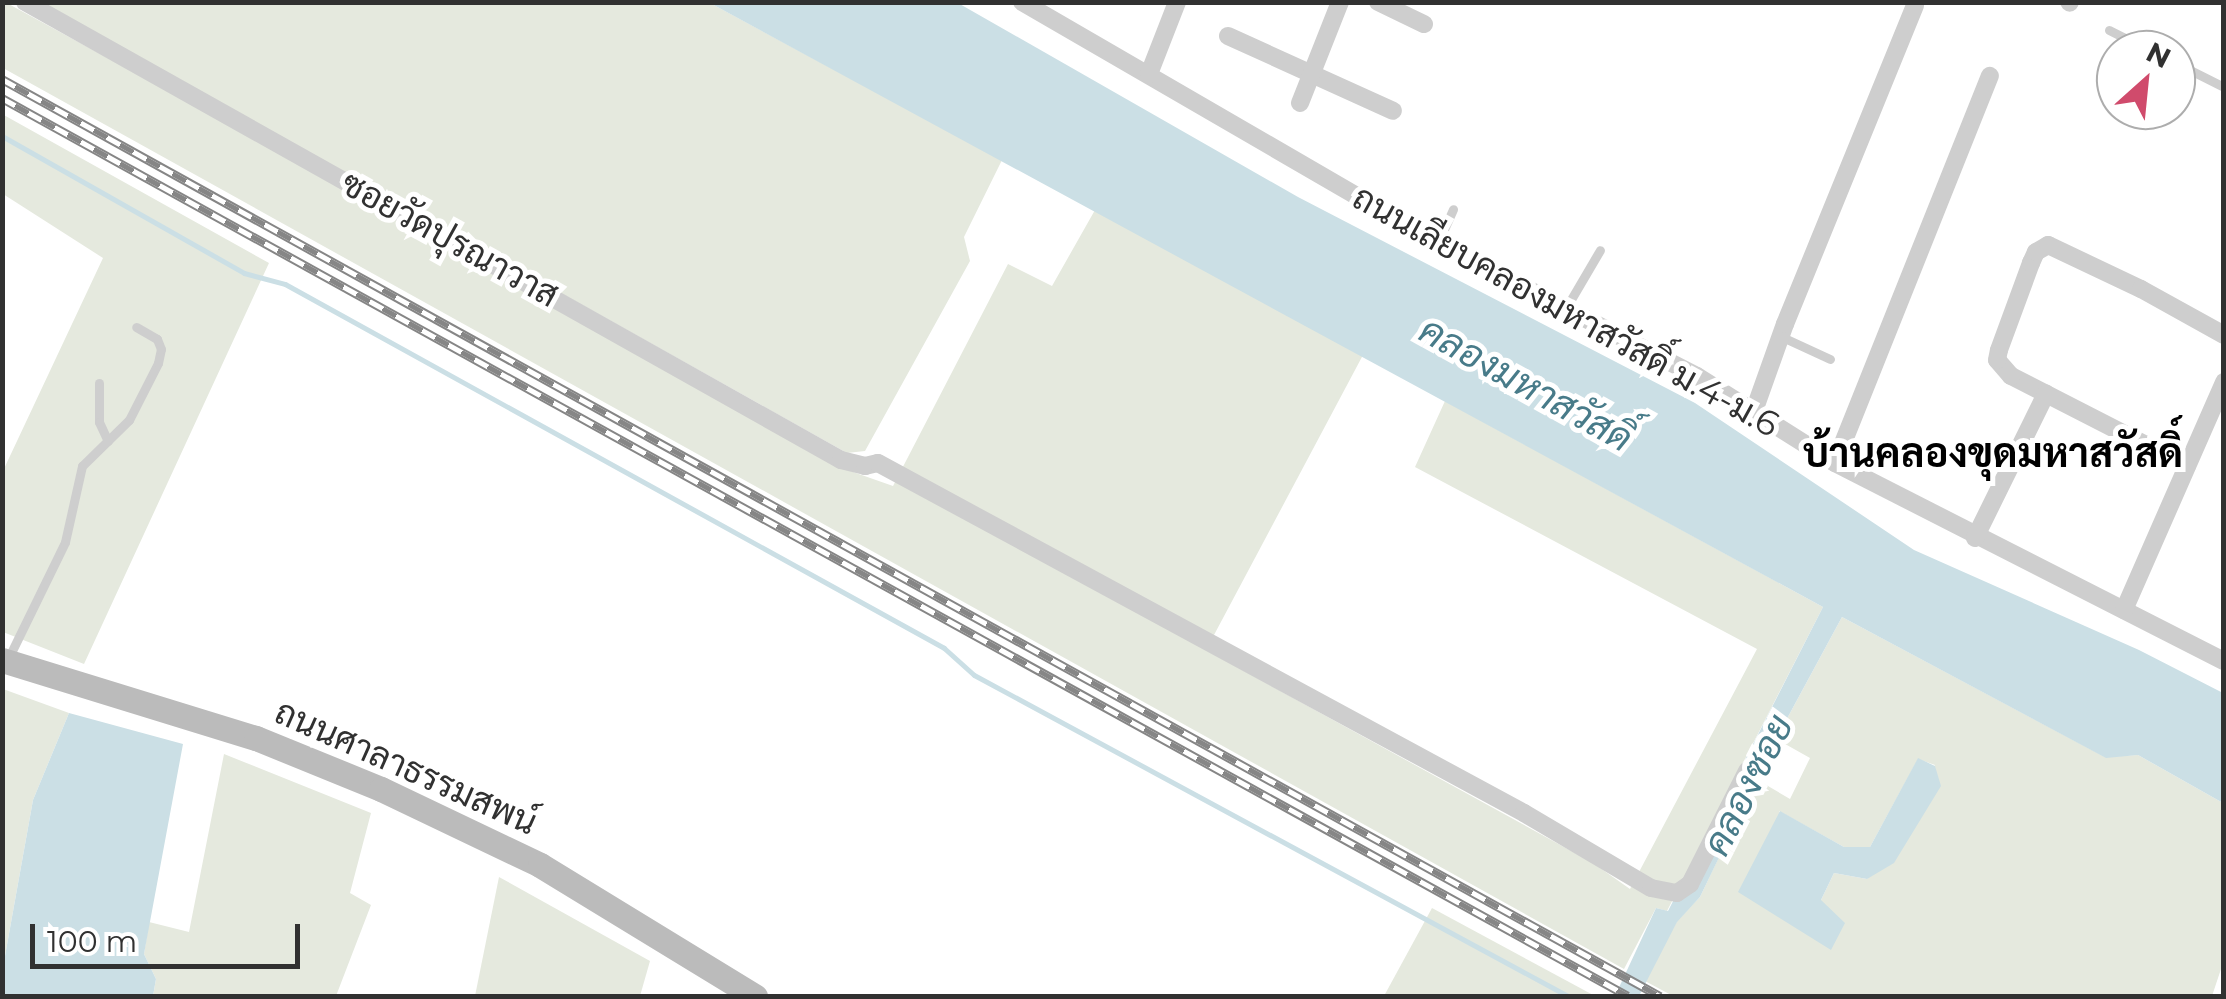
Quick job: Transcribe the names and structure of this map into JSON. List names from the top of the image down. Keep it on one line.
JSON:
{"streets":{"street":["ซอยวัดปุรณาวาส","ถนนเลียบคลองมหาสวัสดิ์ ม.4-ม.6","ถนนศาลาธรรมสพน์"]},"districts":["บ้านคลองขุดมหาสวัสดิ์"],"water":["คลองมหาสวัสดิ์","คลองซอย"],"scale_bar":"100 m","north":"top right"}
